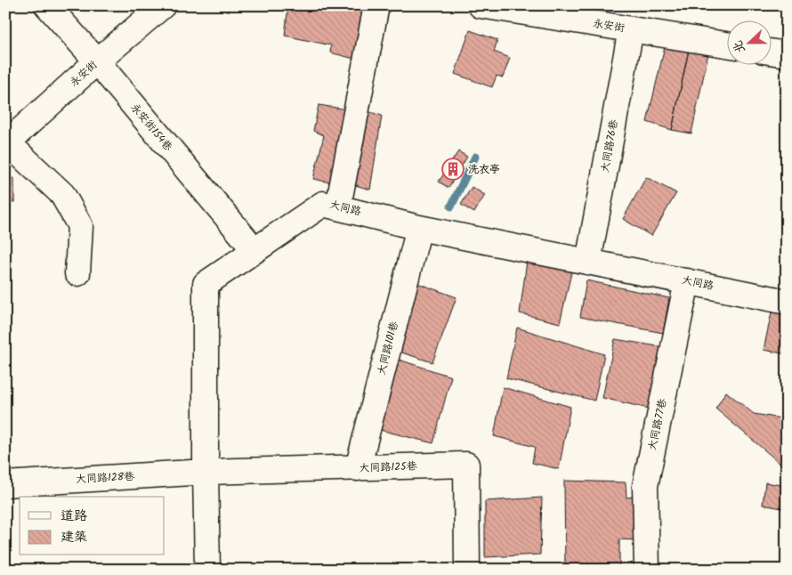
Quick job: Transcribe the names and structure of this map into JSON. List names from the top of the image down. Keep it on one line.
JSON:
{"streets":{"street":["永安街","永安街154巷","大同路76巷","大同路","大同路101巷","大同路77巷","大同路125巷","大同路128巷"]},"crossings":[["永安街","永安街154巷"],["永安街","大同路76巷"],["永安街154巷","大同路"],["大同路76巷","大同路"],["大同路","大同路101巷"],["大同路","大同路77巷"],["大同路","大同路125巷"],["大同路","大同路128巷"],["大同路101巷","大同路125巷"],["大同路125巷","大同路128巷"]],"places":{"building":["洗衣亭"]},"legend":["道路","建築"],"north":"left"}
